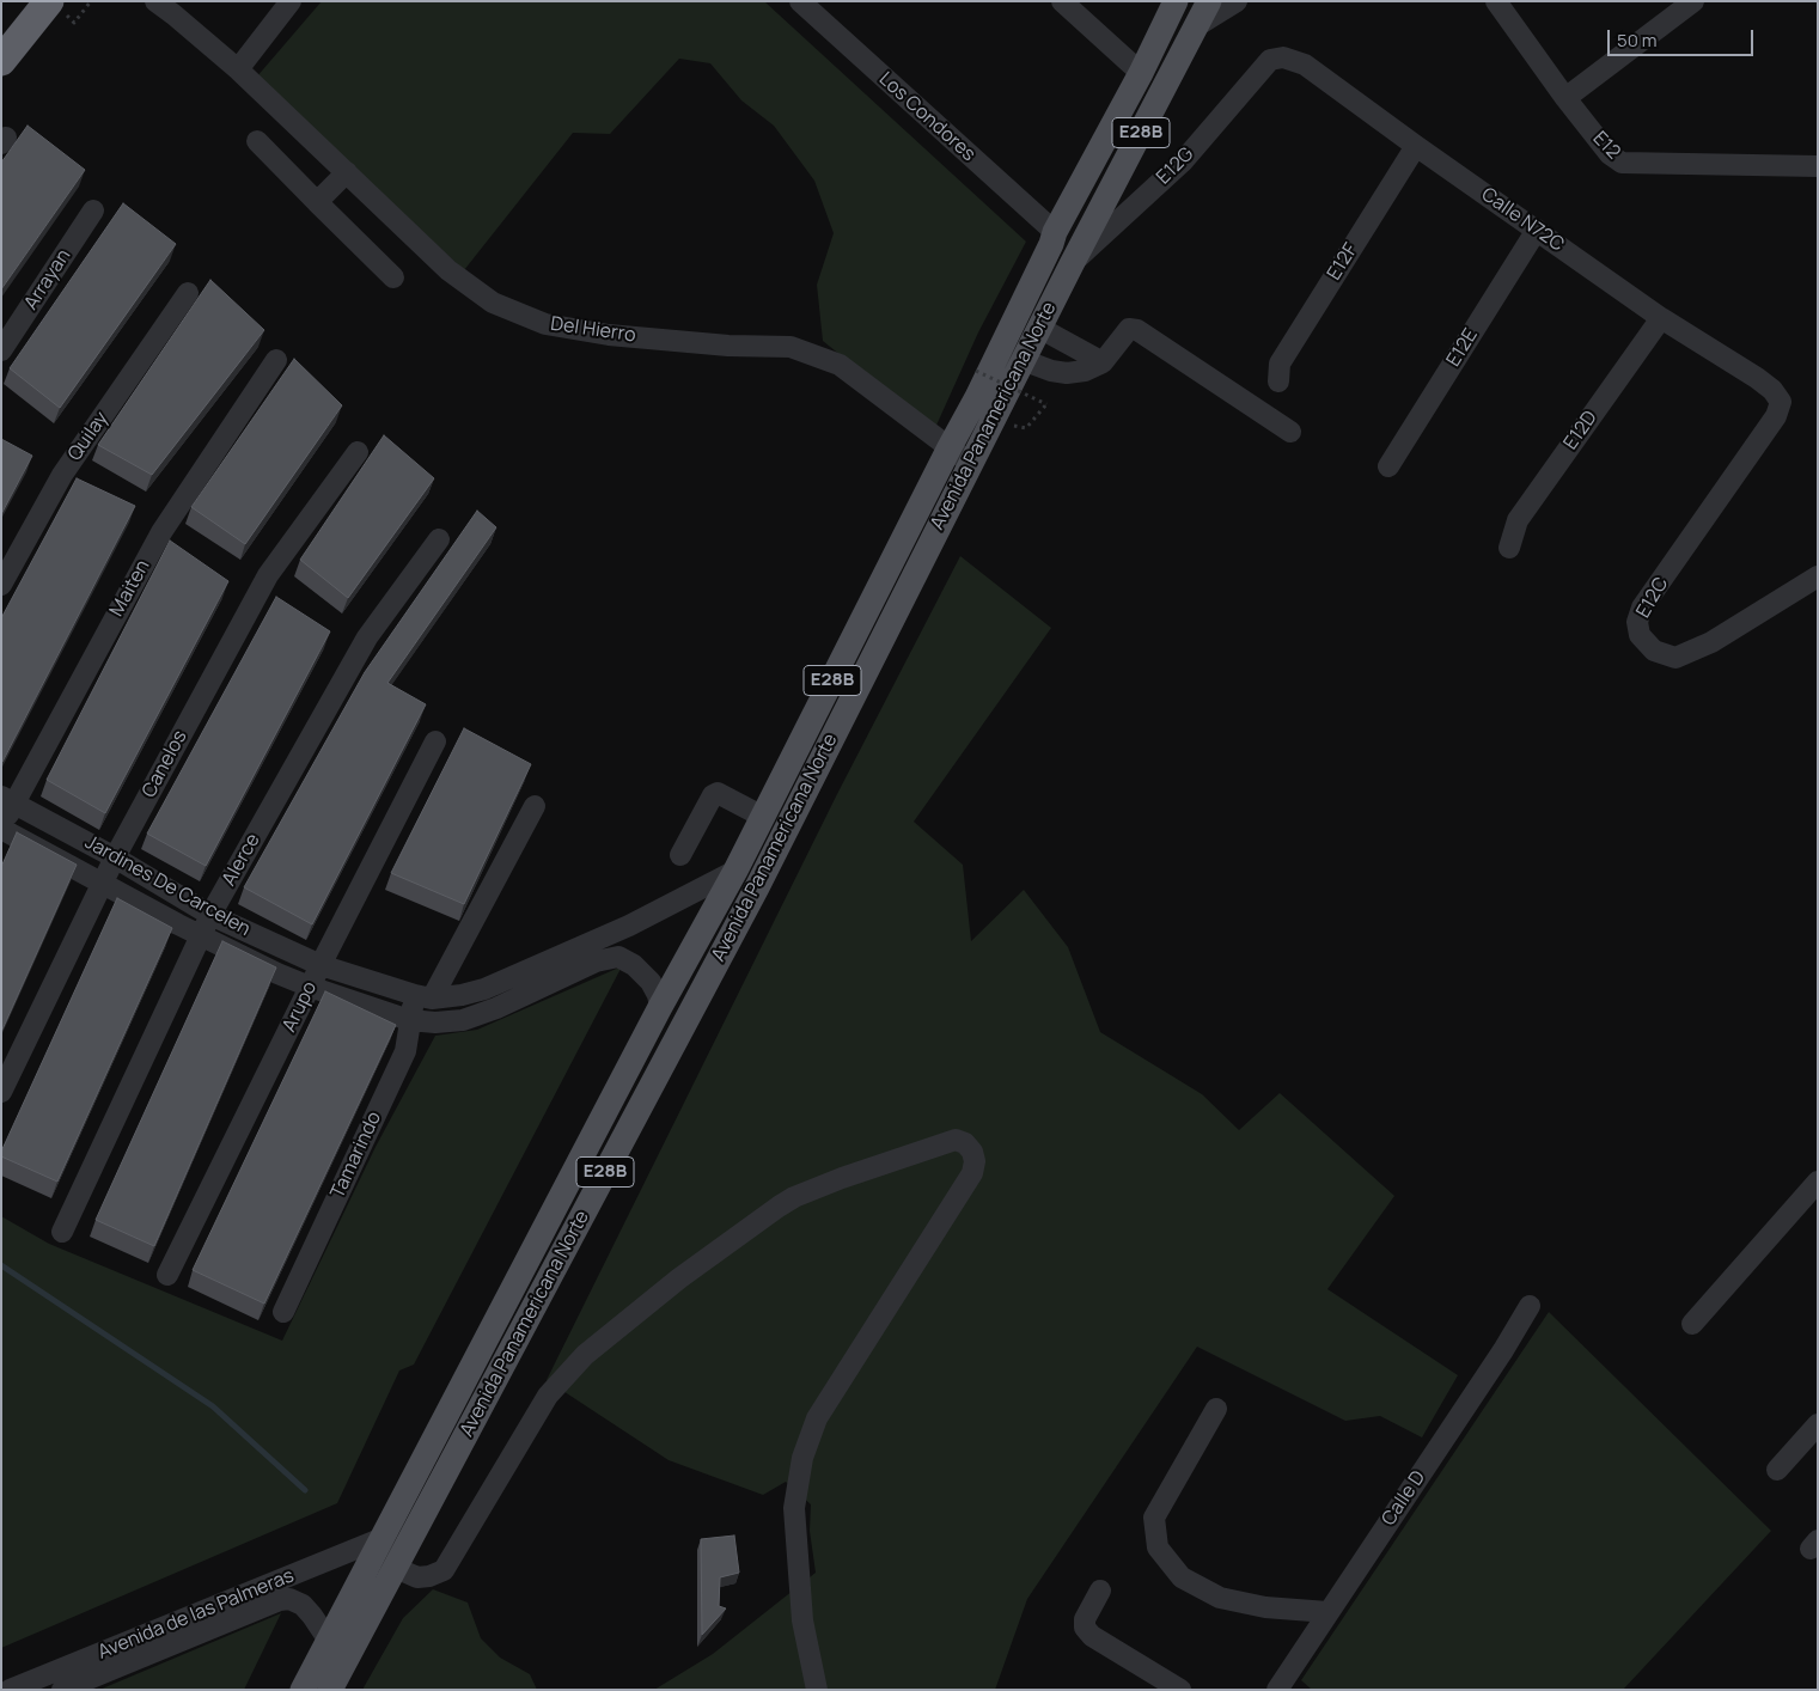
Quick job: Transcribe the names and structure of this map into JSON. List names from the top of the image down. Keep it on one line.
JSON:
{"streets":{"main road":["E28B","Avenida Panamericana Norte"],"street":["Los Condores","E12","E12G","Calle N72C","E12F","Arrayan","Del Hierro","E12E","E12D","Quilay","Maiten","E12C","Canelos","Alerce","Jardines De Carcelen","Arupo","Tamarindo","Calle D","Avenida de las Palmeras"]},"crossings":[["Los Condores","Avenida Panamericana Norte"],["E12G","Calle N72C"],["E12G","Avenida Panamericana Norte"],["Calle N72C","E12F"],["Calle N72C","E12E"],["Calle N72C","E12D"],["Calle N72C","E12C"],["Del Hierro","Avenida Panamericana Norte"],["Avenida Panamericana Norte","Jardines De Carcelen"],["Avenida Panamericana Norte","Avenida de las Palmeras"],["Maiten","Jardines De Carcelen"],["Canelos","Jardines De Carcelen"],["Alerce","Jardines De Carcelen"],["Jardines De Carcelen","Arupo"],["Jardines De Carcelen","Tamarindo"]],"scale_bar":"50 m"}
